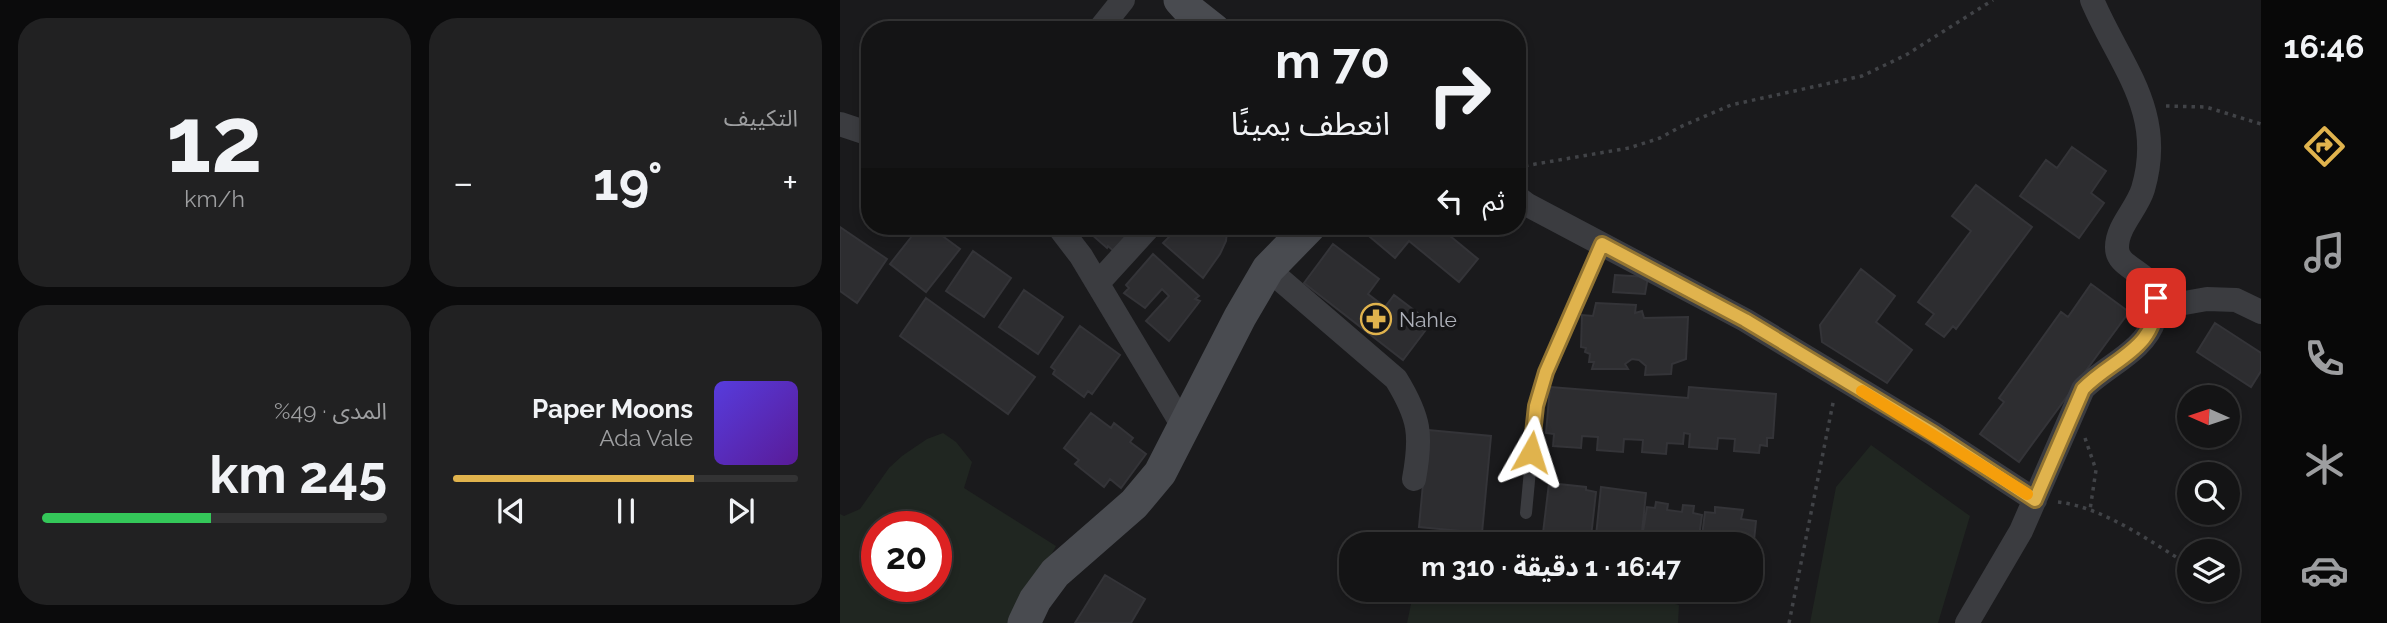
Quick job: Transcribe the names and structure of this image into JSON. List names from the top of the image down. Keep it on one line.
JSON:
{"places":{"pharmacy":["Nahle"]},"north":"left","page":{"tabs":"16:46","tile":["التكييف",["12","km/h"],["المدى · 49%","245 km"]],"turn":["70 m","انعطف يمينًا"],"heat":["−","19°","+"],"then":"ثم","song":["Paper Moons","Ada Vale"],"limit":"20","trip":"16:47 · 1 دقيقة · 310 m"}}
